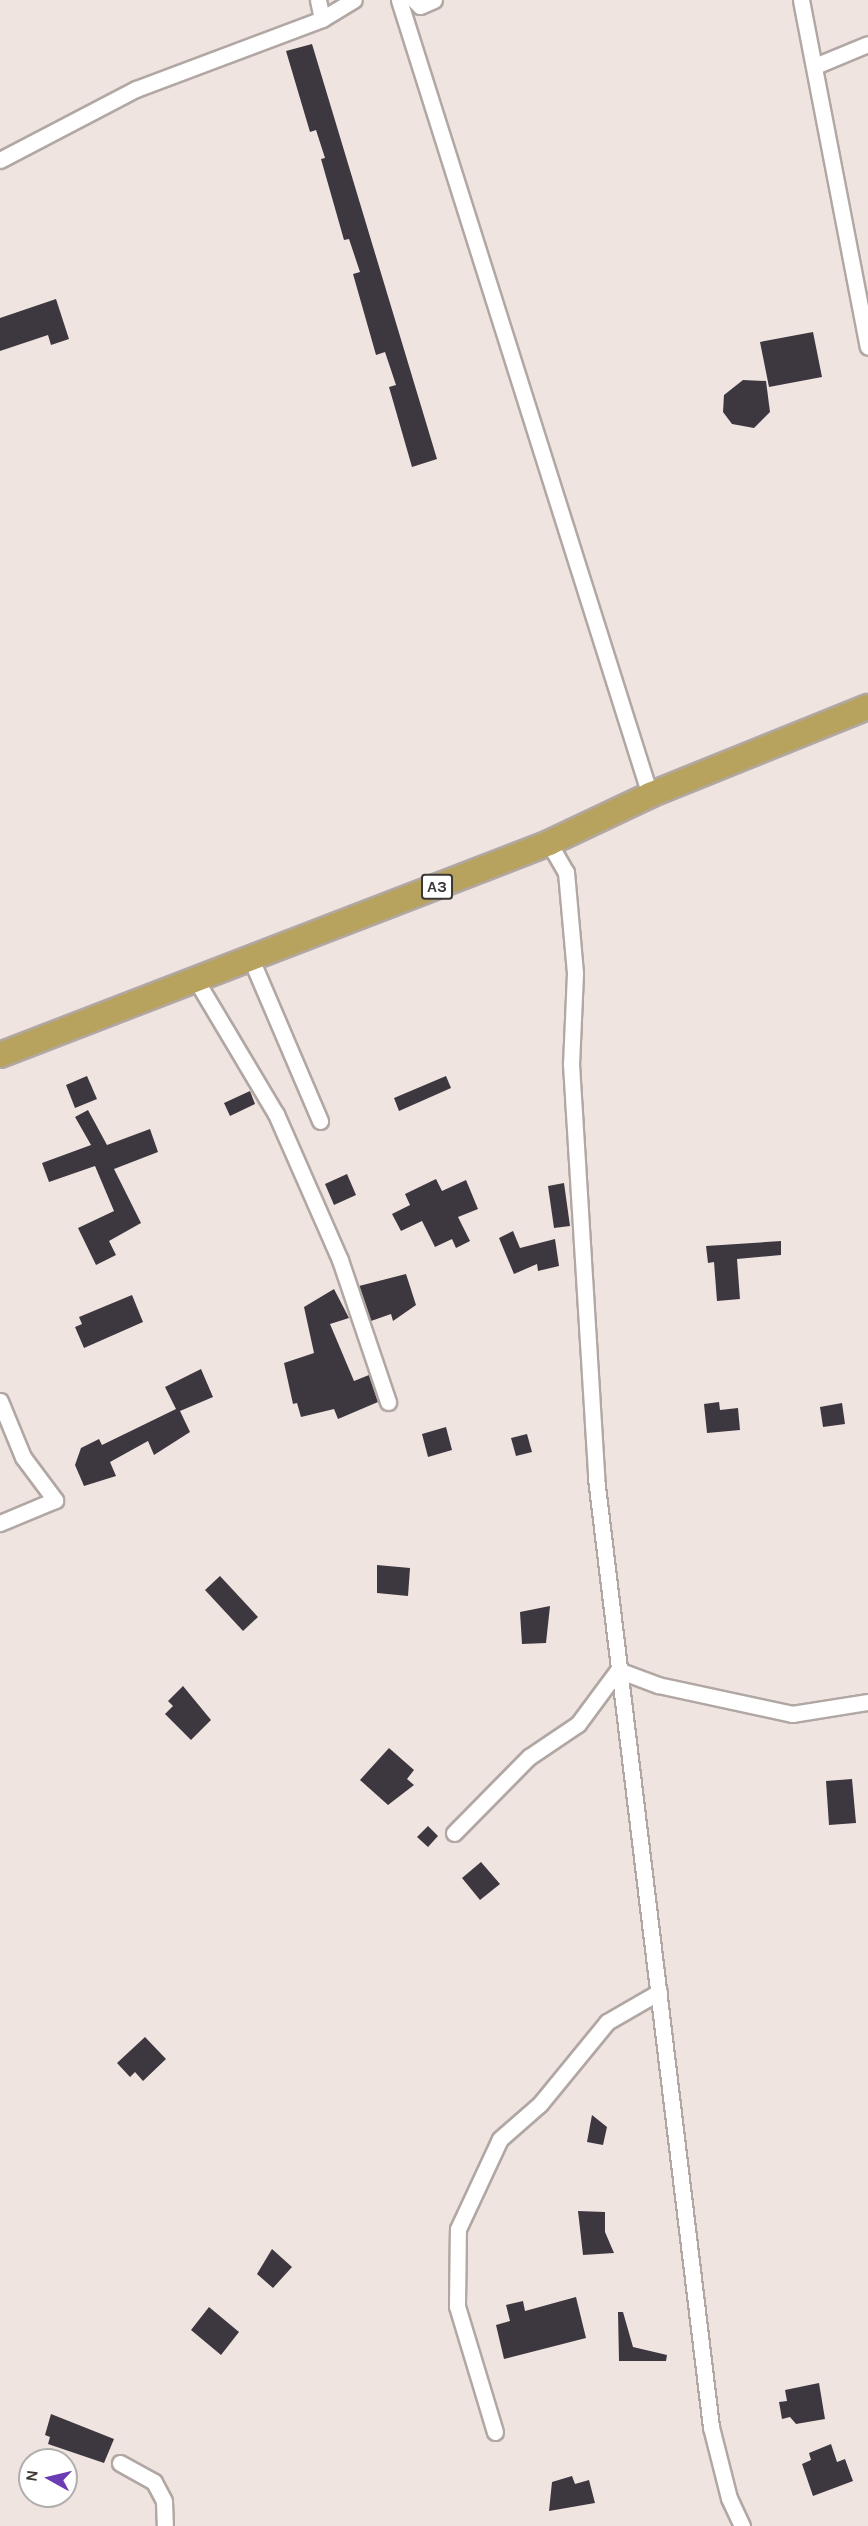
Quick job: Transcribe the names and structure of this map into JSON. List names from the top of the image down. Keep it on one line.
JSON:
{"streets":{"highway":["A3"]},"north":"left"}
